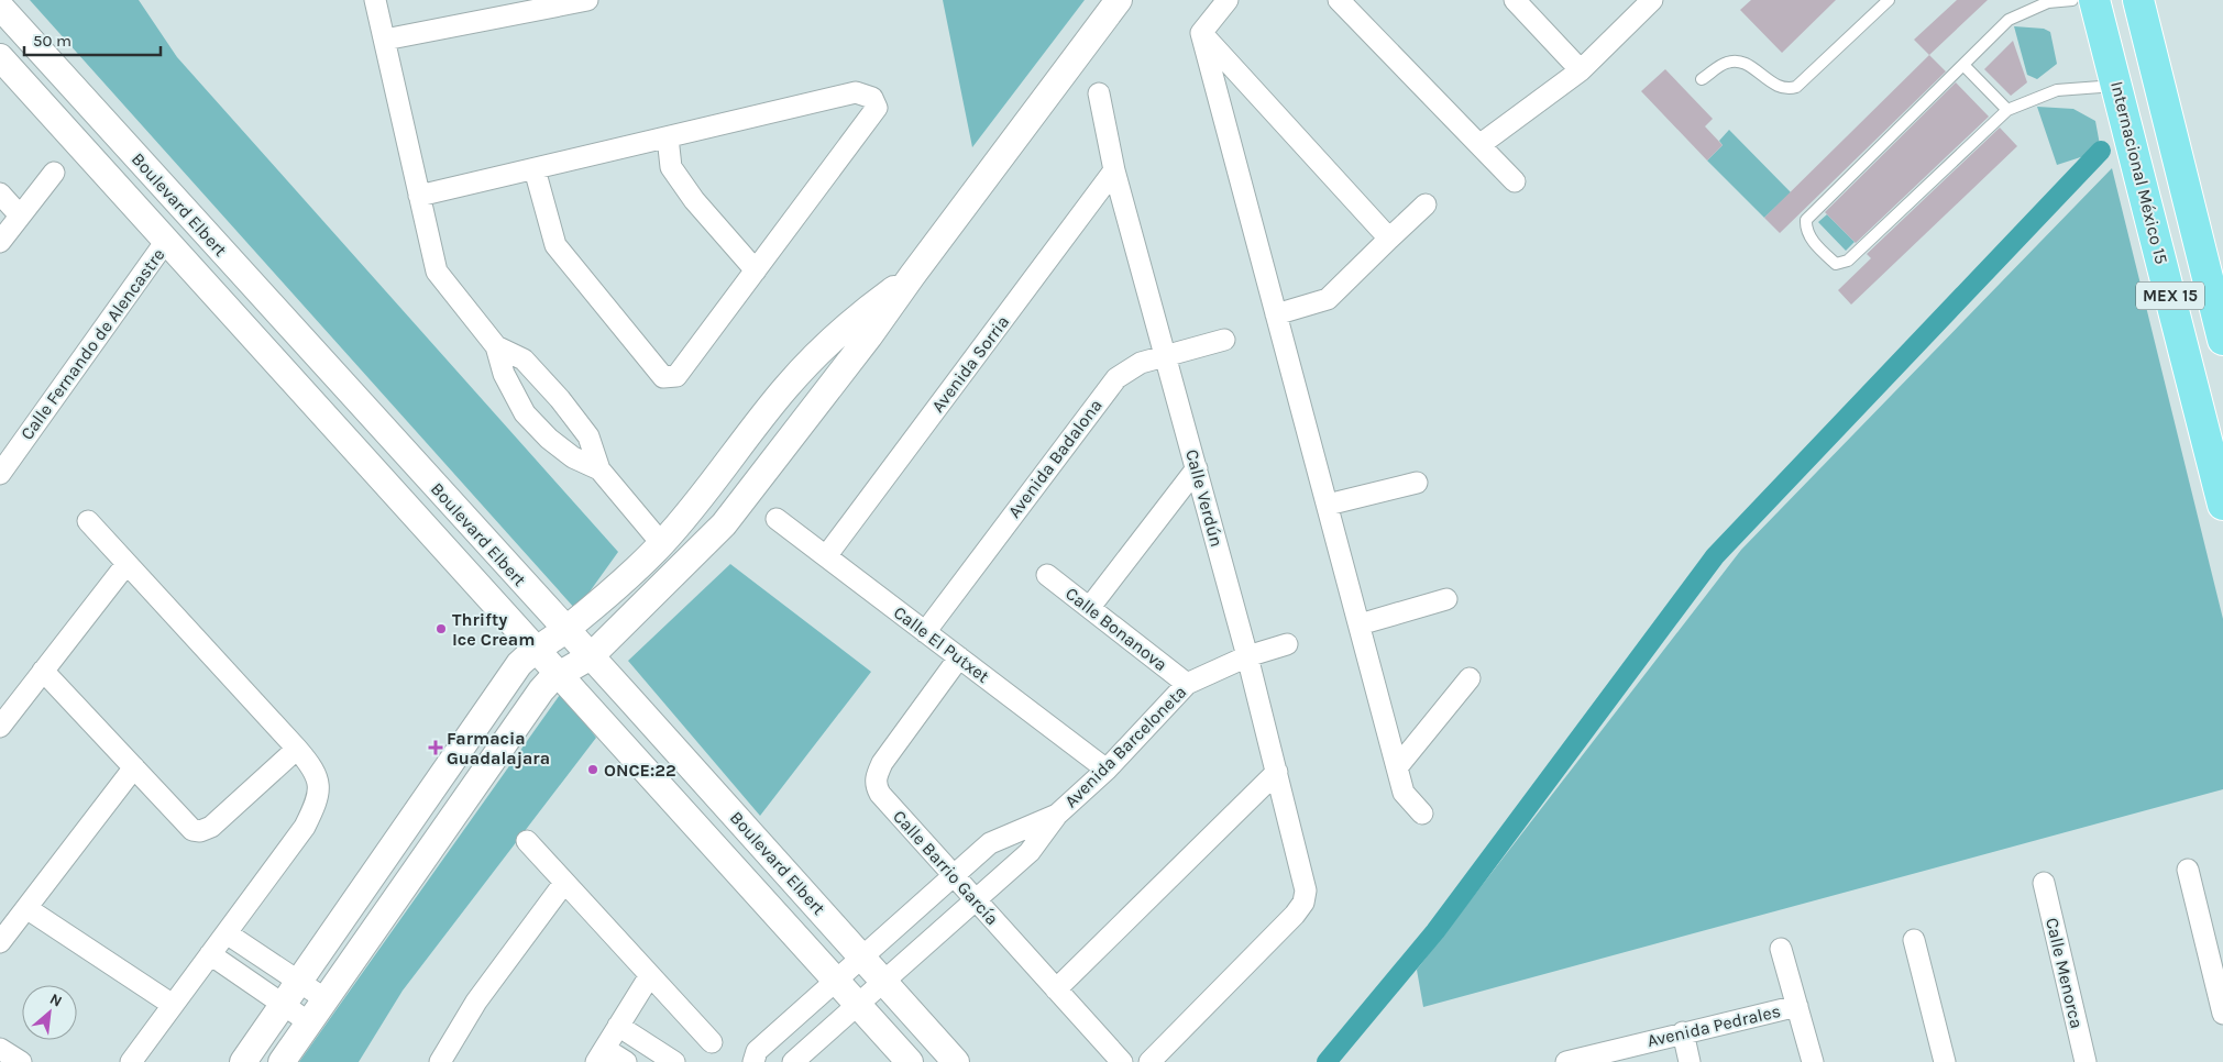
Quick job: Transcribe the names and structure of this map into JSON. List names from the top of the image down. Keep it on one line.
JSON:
{"streets":{"main road":["Internacional México 15","MEX 15"],"street":["Boulevard Elbert","Calle Fernando de Alencastre","Avenida Sorria","Avenida Badalona","Calle Verdún","Calle Bonanova","Calle El Putxet","Avenida Barceloneta","Calle Barrio García","Calle Menorca","Avenida Pedrales"]},"crossings":[["Boulevard Elbert","Calle Fernando de Alencastre"],["Boulevard Elbert","Avenida Barceloneta"],["Avenida Sorria","Calle Verdún"],["Avenida Sorria","Calle El Putxet"],["Avenida Badalona","Calle Verdún"],["Avenida Badalona","Calle El Putxet"],["Calle Verdún","Avenida Barceloneta"],["Calle Bonanova","Avenida Barceloneta"],["Calle El Putxet","Avenida Barceloneta"],["Calle El Putxet","Calle Barrio García"],["Avenida Barceloneta","Calle Barrio García"]],"places":{"other":["Thrifty Ice Cream","ONCE:22"],"health":["Farmacia Guadalajara"]},"scale_bar":"50 m","north":"top right"}
